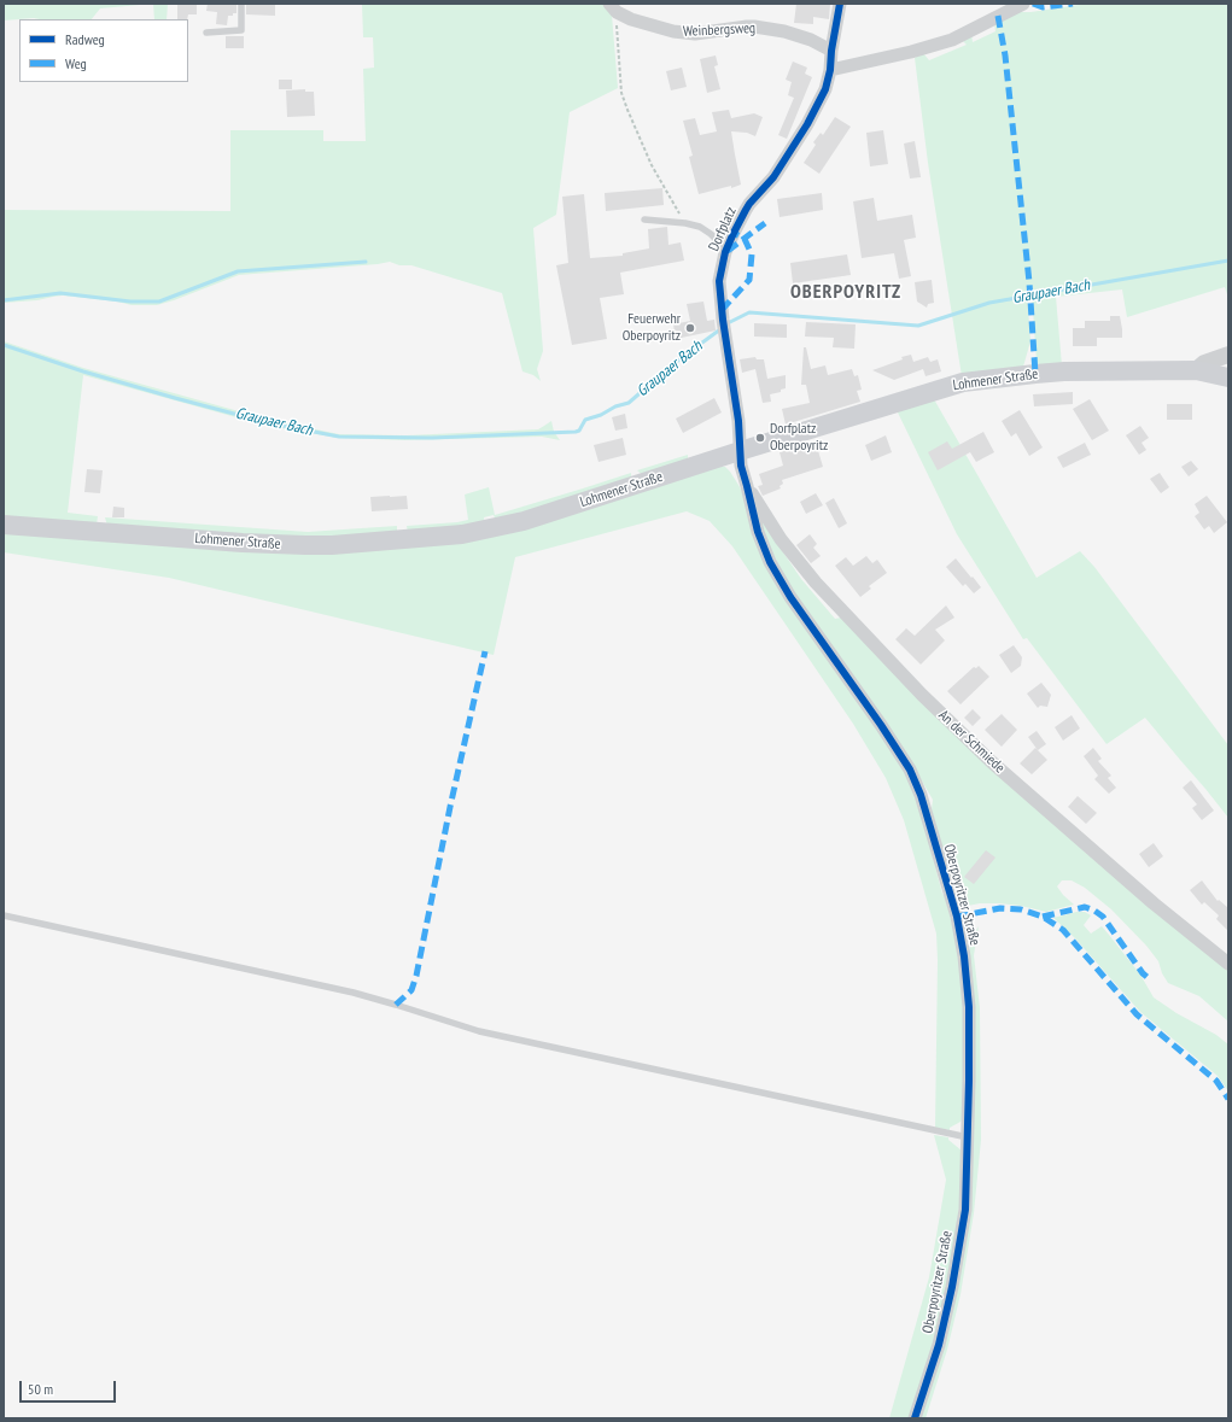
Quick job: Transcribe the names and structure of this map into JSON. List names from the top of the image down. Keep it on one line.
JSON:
{"streets":{"main road":["Lohmener Straße"],"street":["Weinbergsweg","Dorfplatz","An der Schmiede","Oberpoyritzer Straße"]},"crossings":[["Weinbergsweg","Dorfplatz"],["Dorfplatz","Lohmener Straße"],["Dorfplatz","Oberpoyritzer Straße"],["Lohmener Straße","Oberpoyritzer Straße"],["An der Schmiede","Oberpoyritzer Straße"]],"districts":["OBERPOYRITZ"],"water":["Graupaer Bach"],"places":["Feuerwehr Oberpoyritz","Dorfplatz Oberpoyritz"],"legend":["Radweg","Weg"],"scale_bar":"50 m"}
